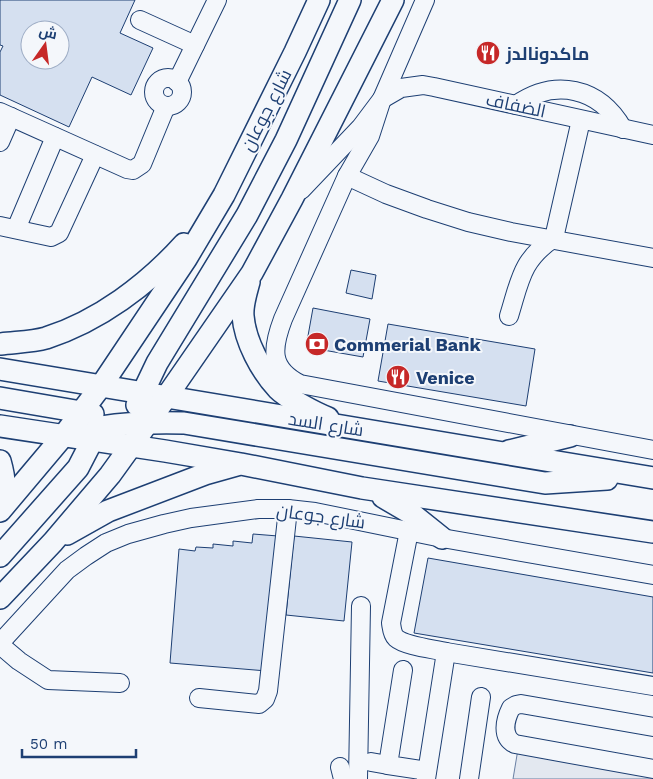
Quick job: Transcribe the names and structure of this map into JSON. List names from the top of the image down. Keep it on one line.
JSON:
{"streets":{"main road":["شارع جوعان","شارع السد"],"street":["الضفاف"]},"crossings":[["شارع جوعان","شارع السد"]],"places":{"restaurant":["ماكدونالدز","Venice"],"bank":["Commerial Bank"]},"scale_bar":"50 m","north":"top"}
